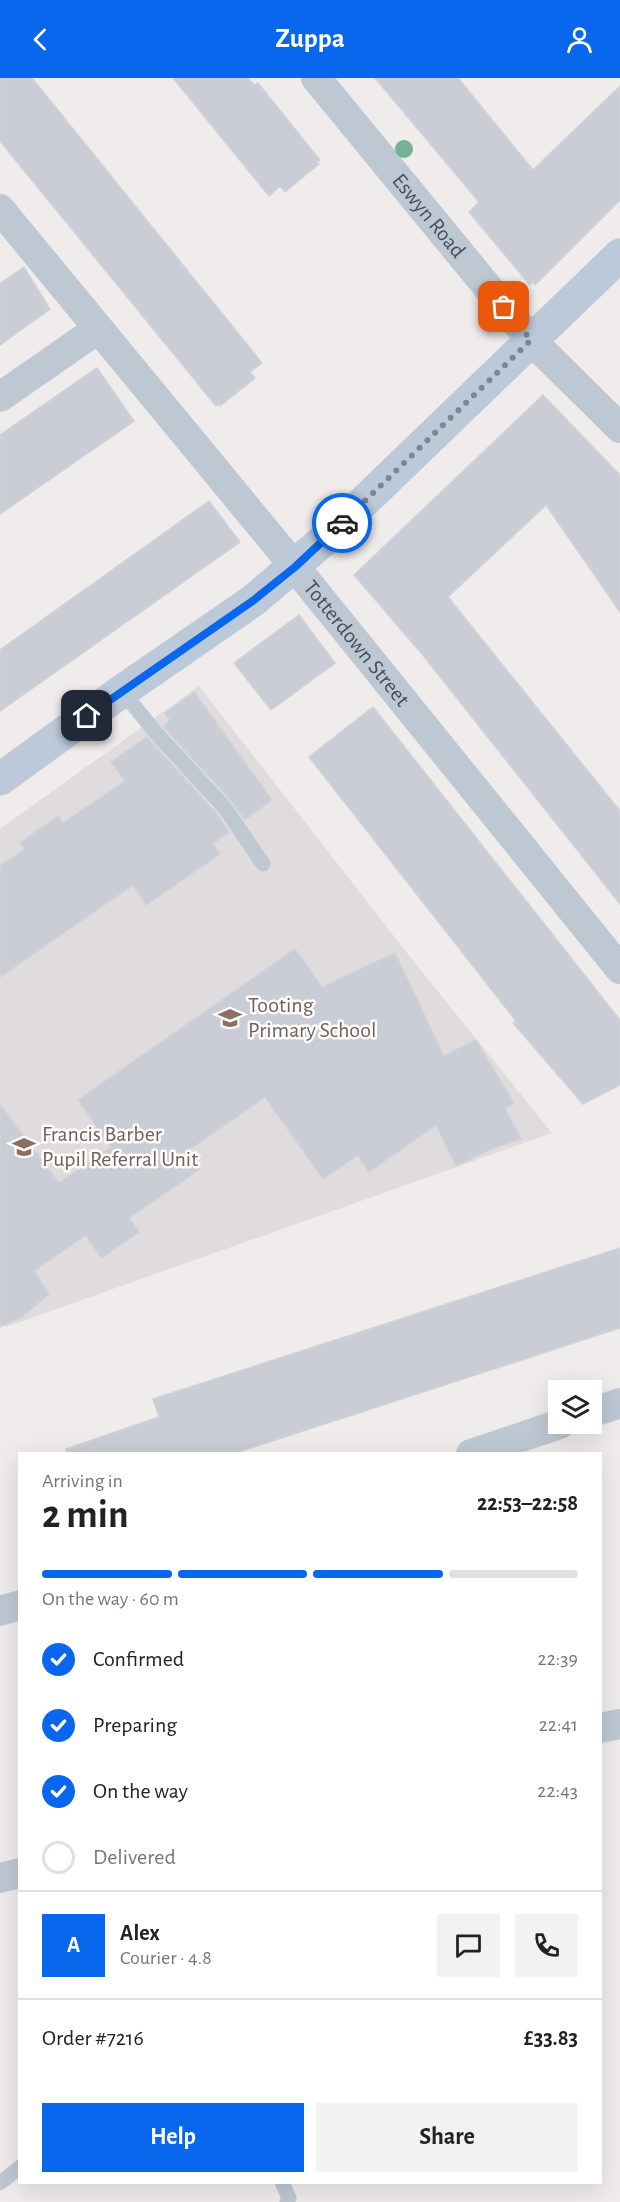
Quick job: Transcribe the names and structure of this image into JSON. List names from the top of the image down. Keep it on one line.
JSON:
{"streets":{"street":["Eswyn Road","Totterdown Street"]},"places":{"school or university":["Tooting Primary School","Francis Barber Pupil Referral Unit"]},"page":{"header":"Zuppa","heading":["2 min","Arriving in","22:53–22:58"],"panel":["Alex","Courier · 4.8","Order #7216","£33.83"],"bar":"On the way · 60 m","list":[["Confirmed","22:39"],["Preparing","22:41"],["On the way","22:43"],"Delivered"],"round":"A","buttons":["Help","Share"]}}
